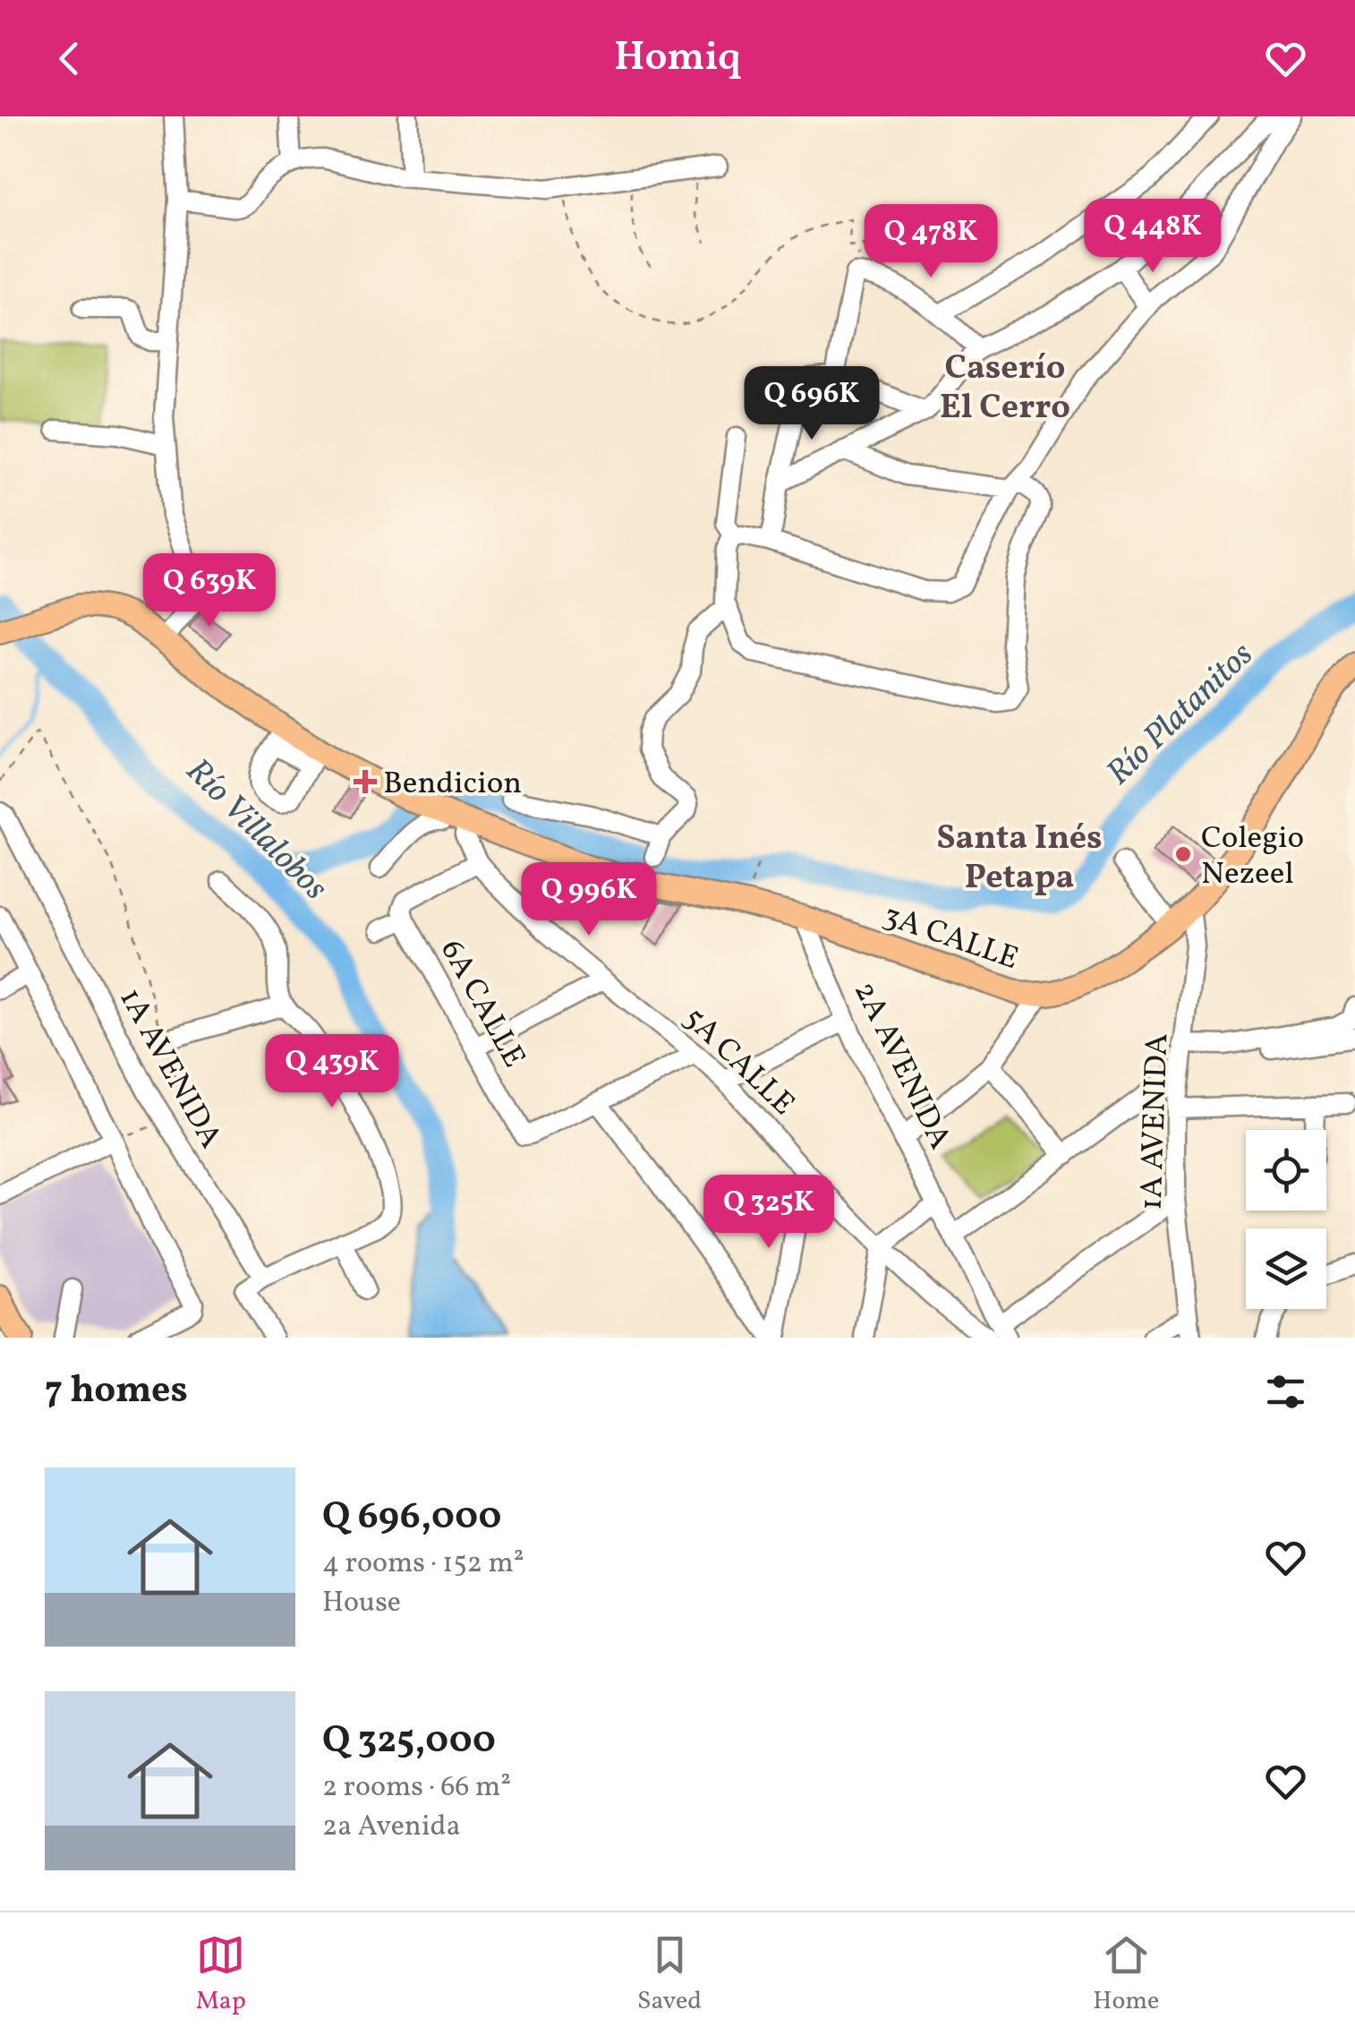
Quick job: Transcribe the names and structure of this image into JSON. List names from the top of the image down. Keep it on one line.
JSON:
{"streets":{"main road":["3A CALLE"],"street":["6A CALLE","5A CALLE","2A AVENIDA","1A AVENIDA"]},"crossings":[["3A CALLE","5A CALLE"],["3A CALLE","2A AVENIDA"],["3A CALLE","1A AVENIDA"],["5A CALLE","2A AVENIDA"]],"districts":["Caserío El Cerro","Santa Inés Petapa"],"water":["Río Platanitos","Río Villalobos"],"places":{"health":["Bendicion"],"other":["Colegio Nezeel"]},"page":{"header":"Homiq","price":["Q 448K","Q 478K","Q 696K","Q 639K","Q 996K","Q 439K","Q 325K"],"heading":"7 homes","list":[{"name":"Q 696,000","note":"4 rooms · 152 m² · House"},{"name":"Q 325,000","note":"2 rooms · 66 m² · 2a Avenida"}],"tabs":["Map","Saved","Home"]}}
